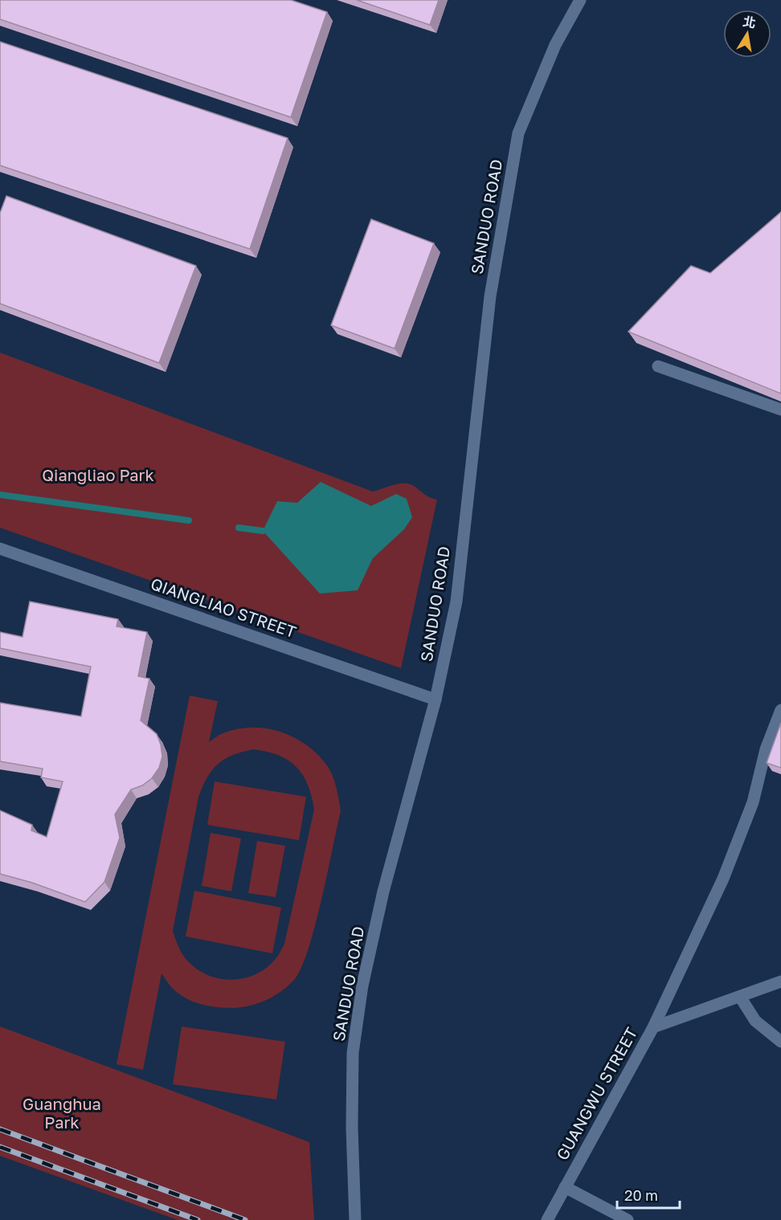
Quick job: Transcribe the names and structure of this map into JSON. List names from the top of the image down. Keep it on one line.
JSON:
{"streets":{"street":["SANDUO ROAD","QIANGLIAO STREET","GUANGWU STREET"]},"crossings":[["SANDUO ROAD","QIANGLIAO STREET"]],"parks":["Qiangliao Park","Guanghua Park"],"scale_bar":"20 m","north":"top"}
